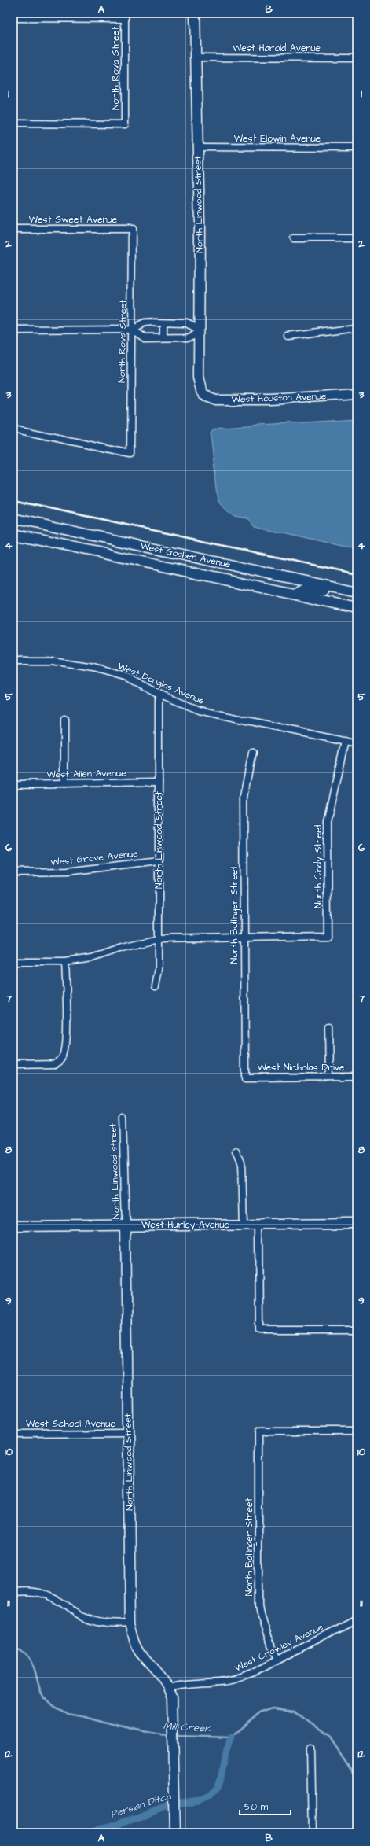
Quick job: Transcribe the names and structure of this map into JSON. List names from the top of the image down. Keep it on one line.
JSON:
{"streets":{"street":["West Harold Avenue","North Rova Street","West Elowin Avenue","North Linwood Street","West Sweet Avenue","West Houston Avenue","West Goshen Avenue","West Douglas Avenue","West Allen Avenue","West Grove Avenue","North Cindy Street","North Bollinger Street","West Nicholas Drive","North Linwood street","West Hurley Avenue","West School Avenue","West Crowley Avenue"]},"crossings":[["West Harold Avenue","North Linwood Street"],["North Rova Street","West Sweet Avenue"],["West Elowin Avenue","North Linwood Street"],["North Linwood Street","West Houston Avenue"],["North Linwood Street","West Douglas Avenue"],["North Linwood Street","West Allen Avenue"],["North Linwood Street","West Grove Avenue"],["North Linwood Street","North Linwood street"],["North Linwood Street","West Hurley Avenue"],["North Linwood Street","West School Avenue"],["North Linwood Street","West Crowley Avenue"],["West Douglas Avenue","North Cindy Street"],["North Cindy Street","North Bollinger Street"],["North Bollinger Street","West Nicholas Drive"],["North Bollinger Street","West Crowley Avenue"],["North Linwood street","West Hurley Avenue"]],"water":["Mill Creek","Persian Ditch"],"scale_bar":"50 m","grid":{"columns":["A","B"],"rows":["1","2","3","4","5","6","7","8","9","10","11","12"]}}
